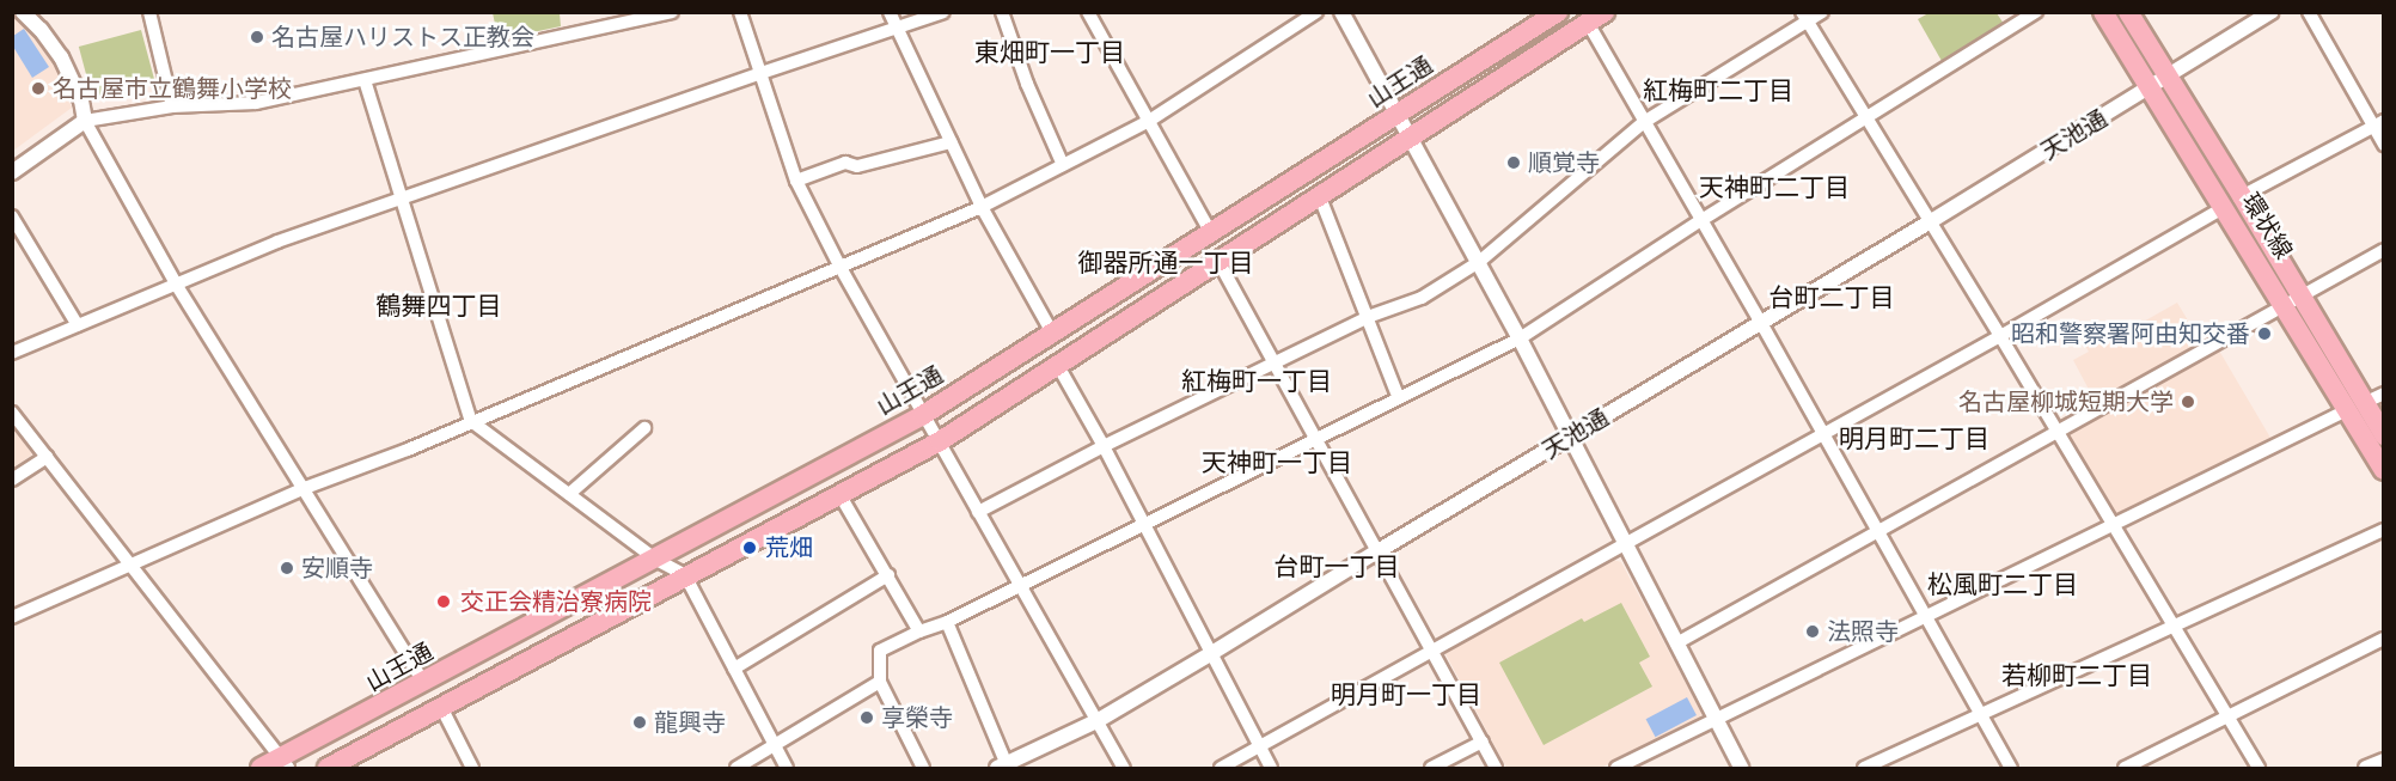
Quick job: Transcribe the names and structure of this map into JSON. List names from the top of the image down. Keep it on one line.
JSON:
{"streets":{"main road":["山王通","環状線"],"street":["天池通"]},"crossings":[["天池通","環状線"]],"districts":["東畑町一丁目","紅梅町二丁目","天神町二丁目","御器所通一丁目","台町二丁目","鶴舞四丁目","紅梅町一丁目","明月町二丁目","天神町一丁目","台町一丁目","松風町二丁目","若柳町二丁目","明月町一丁目"],"places":["名古屋ハリストス正教会","名古屋市立鶴舞小学校","順覚寺","昭和警察署阿由知交番","名古屋柳城短期大学","荒畑","安順寺","交正会精治寮病院","法照寺","享榮寺","龍興寺"]}
